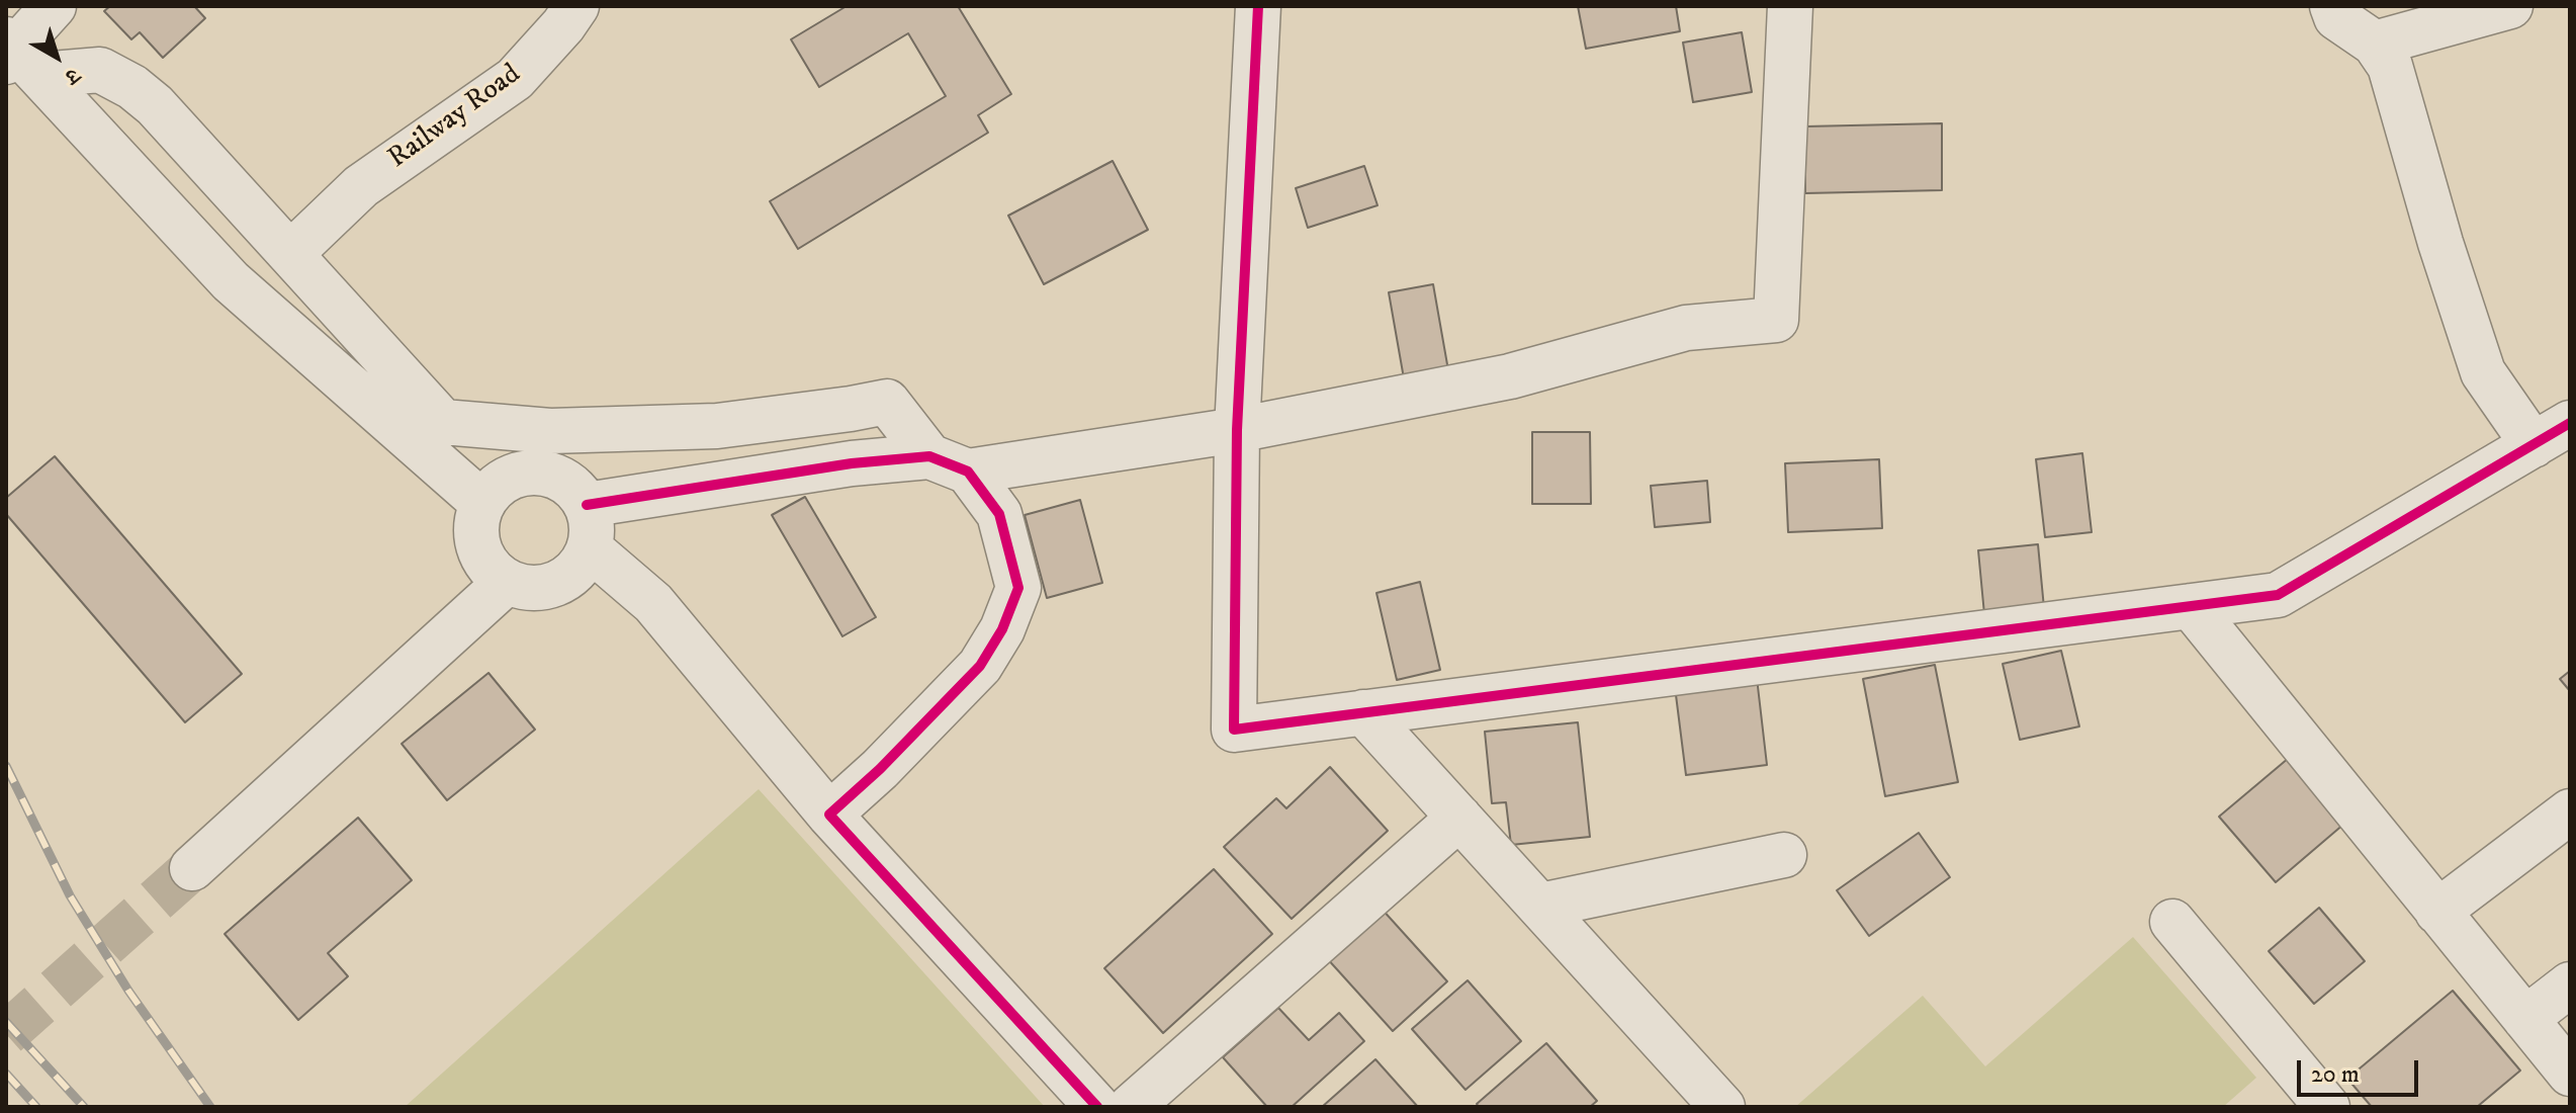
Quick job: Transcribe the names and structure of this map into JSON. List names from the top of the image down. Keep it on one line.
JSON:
{"streets":{"street":["Railway Road"]},"scale_bar":"20 m","north":"bottom right"}
